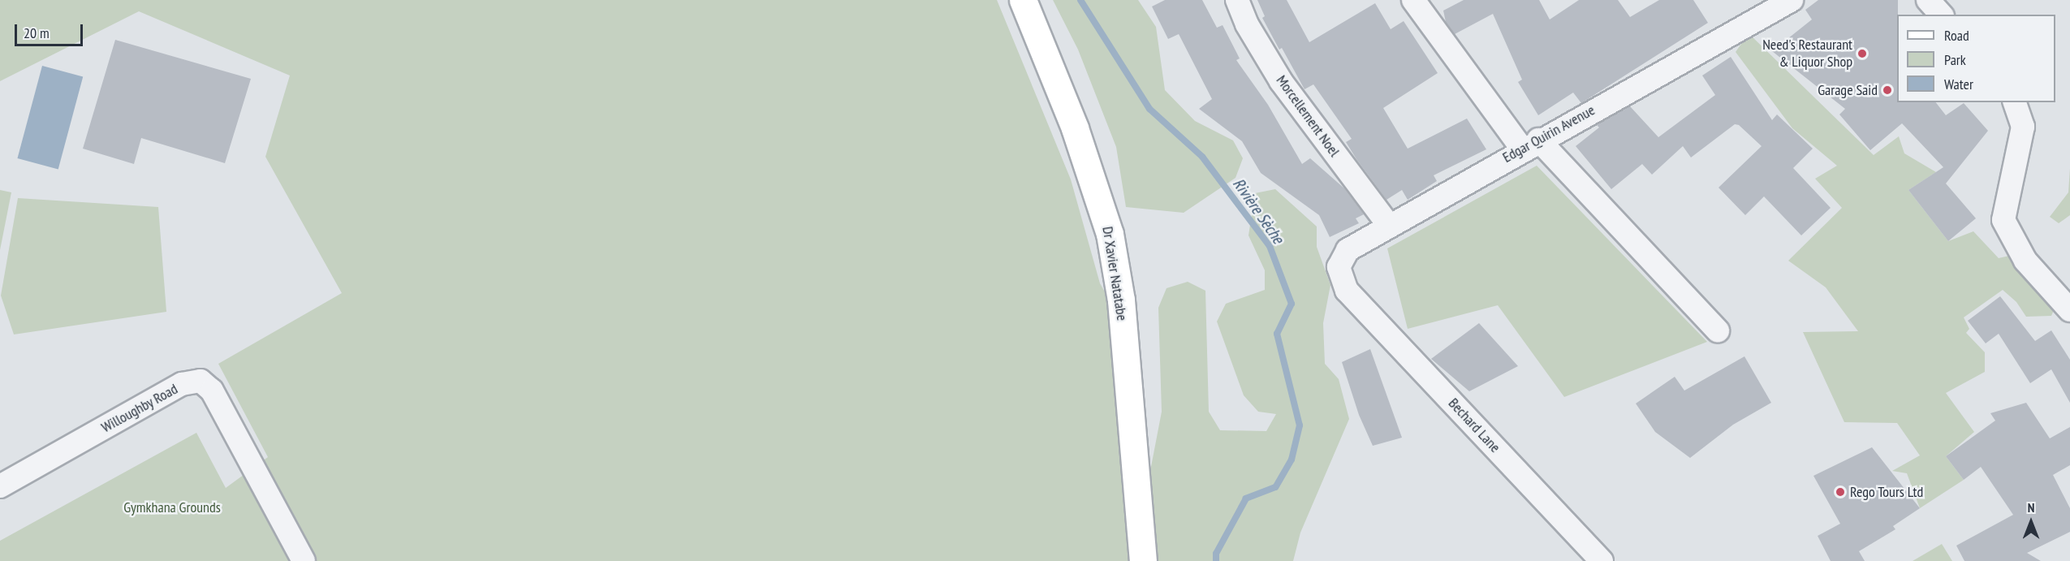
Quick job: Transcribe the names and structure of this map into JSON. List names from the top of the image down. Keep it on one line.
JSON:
{"streets":{"main road":["Dr Xavier Natatabe"],"street":["Morcellement Noel","Edgar Quirin Avenue","Willoughby Road","Bechard Lane"]},"crossings":[["Morcellement Noel","Edgar Quirin Avenue"],["Edgar Quirin Avenue","Bechard Lane"]],"water":["Rivière Sèche"],"parks":["Gymkhana Grounds"],"places":["Need's Restaurant & Liquor Shop","Garage Said","Rego Tours Ltd"],"legend":["Road","Park","Water"],"scale_bar":"20 m","north":"top"}
